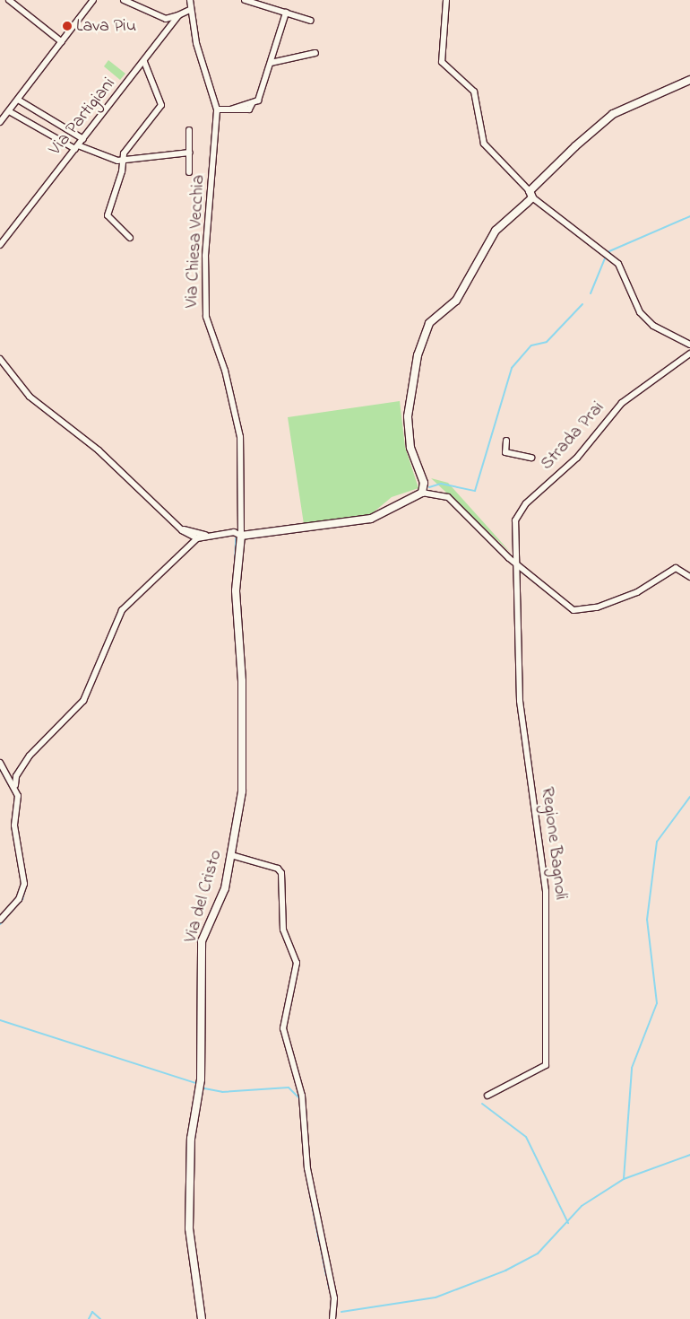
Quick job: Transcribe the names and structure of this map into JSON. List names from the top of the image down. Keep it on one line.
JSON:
{"streets":{"street":["Via Partigiani","Via Chiesa Vecchia","Strada Prai","Regione Bagnoli","Via del Cristo"]},"crossings":[["Via Chiesa Vecchia","Via del Cristo"],["Strada Prai","Regione Bagnoli"]],"places":["Lava Piu"]}
